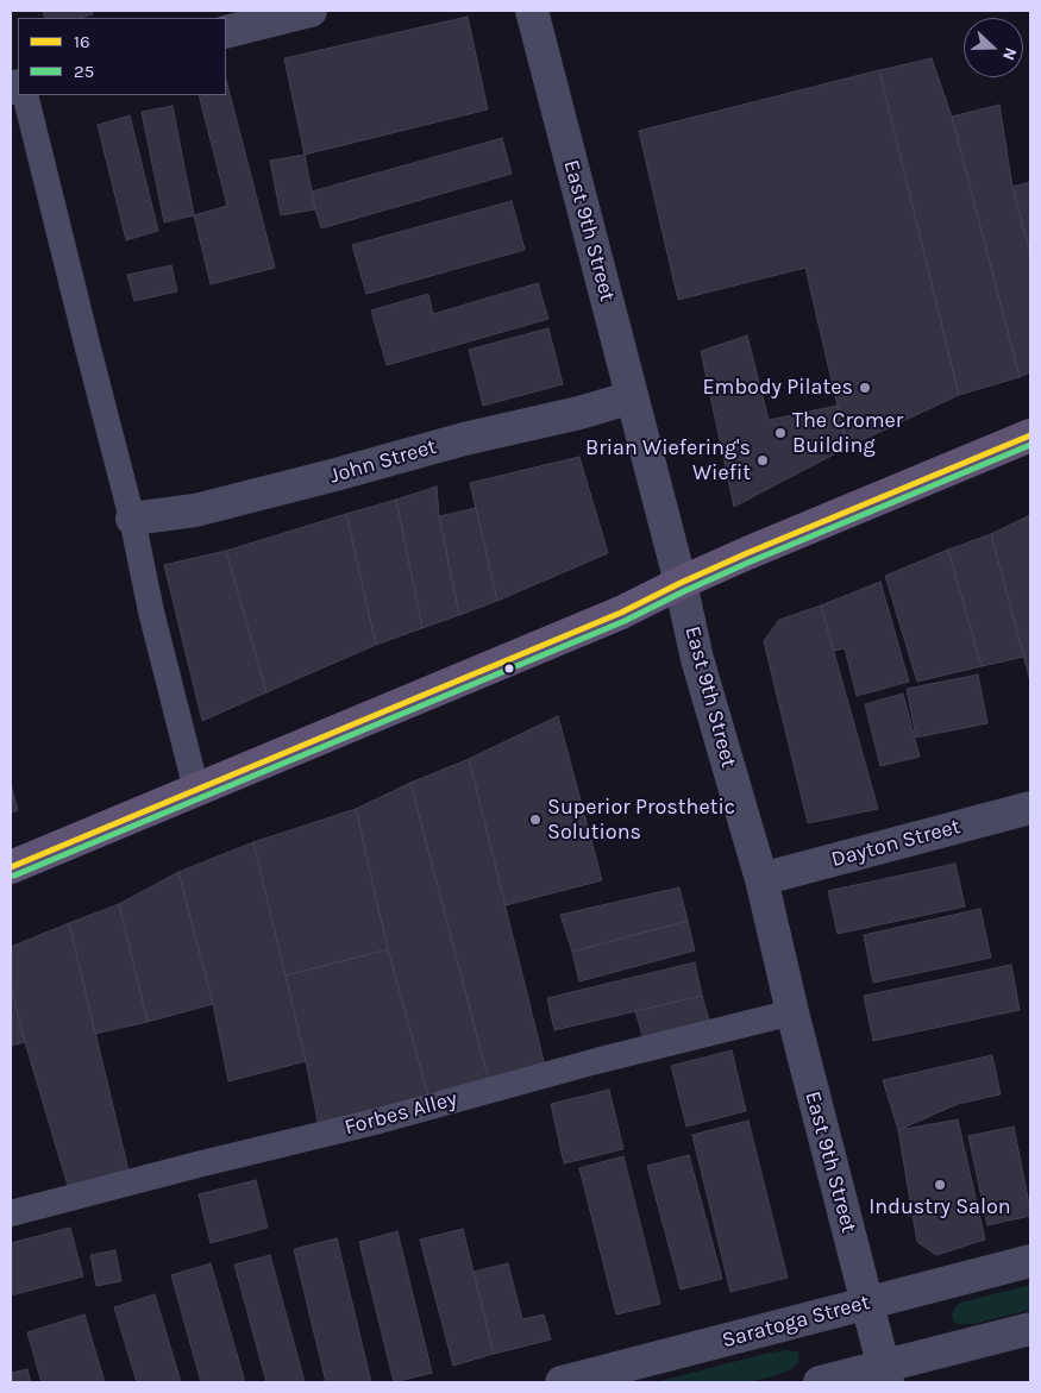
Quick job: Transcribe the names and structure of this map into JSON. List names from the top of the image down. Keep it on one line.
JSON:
{"streets":{"street":["East 9th Street","John Street","Dayton Street","Saratoga Street"],"lane":["Forbes Alley"]},"crossings":[["East 9th Street","John Street"],["East 9th Street","Dayton Street"],["East 9th Street","Forbes Alley"],["East 9th Street","Saratoga Street"]],"places":["Embody Pilates","The Cromer Building","Brian Wiefering's Wiefit","Superior Prosthetic Solutions","Industry Salon"],"lines":["transit line 16","transit line 25"],"legend":["16","25"],"north":"right"}
